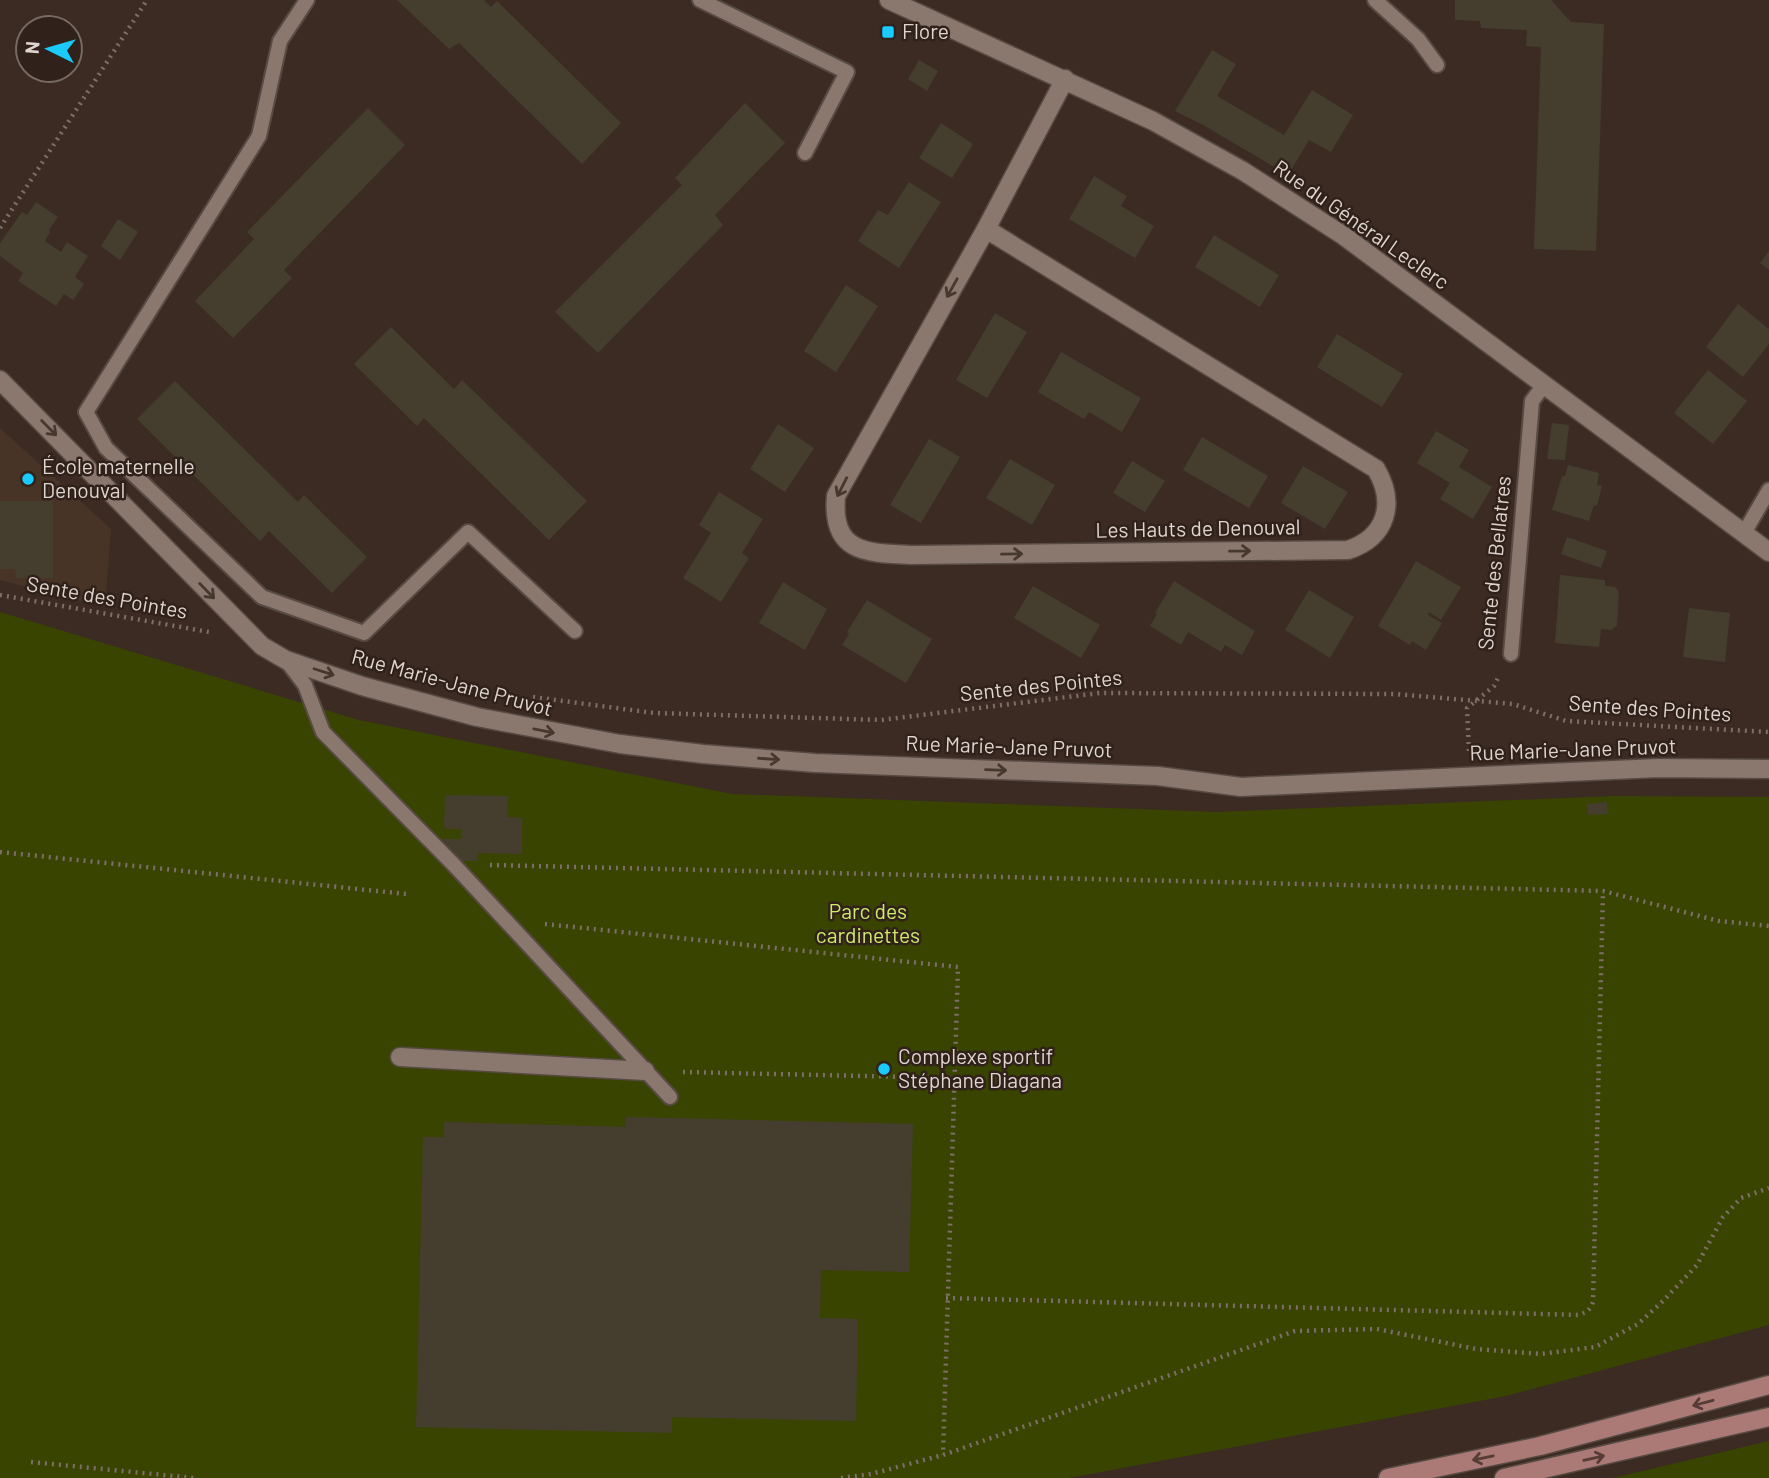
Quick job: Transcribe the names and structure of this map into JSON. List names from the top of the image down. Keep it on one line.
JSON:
{"streets":{"street":["Rue du Général Leclerc","Les Hauts de Denouval","Rue Marie-Jane Pruvot"],"lane":["Sente des Bellatres"],"path":["Sente des Pointes"]},"crossings":[["Rue du Général Leclerc","Les Hauts de Denouval"],["Rue du Général Leclerc","Sente des Bellatres"],["Sente des Bellatres","Sente des Pointes"],["Sente des Bellatres","Rue Marie-Jane Pruvot"]],"one_way":["Rue Marie-Jane Pruvot"],"parks":["Parc des cardinettes"],"places":{"transit":["Flore"],"other":["École maternelle Denouval","Complexe sportif Stéphane Diagana"]},"north":"left"}
